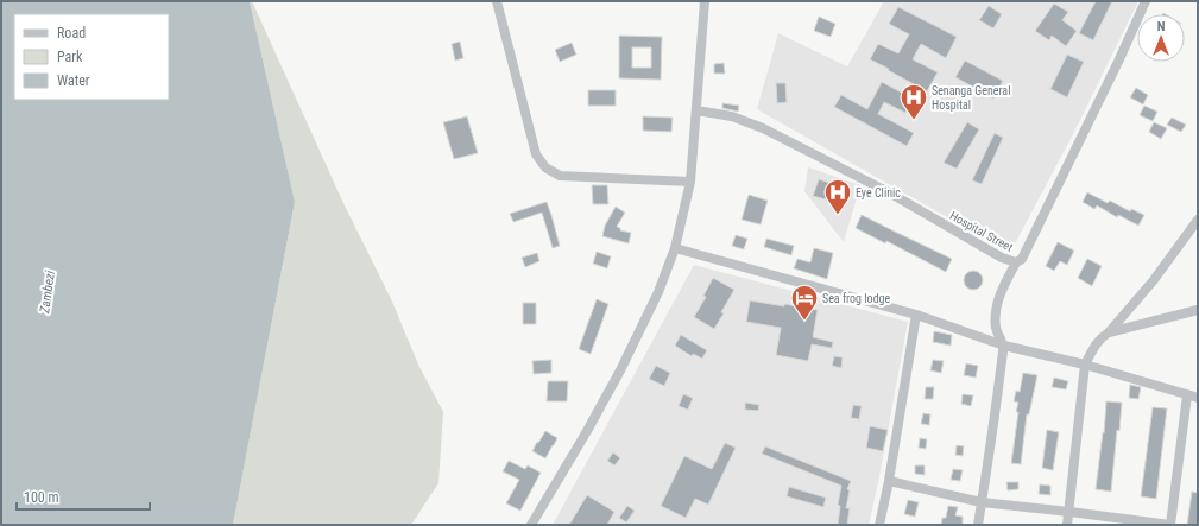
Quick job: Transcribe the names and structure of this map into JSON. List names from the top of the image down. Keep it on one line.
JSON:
{"streets":{"street":["Hospital Street"]},"water":["Zambezi"],"places":{"hospital":["Senanga General Hospital","Eye Clinic"],"hotel":["Sea frog lodge"]},"legend":["Road","Park","Water"],"scale_bar":"100 m","north":"top"}
